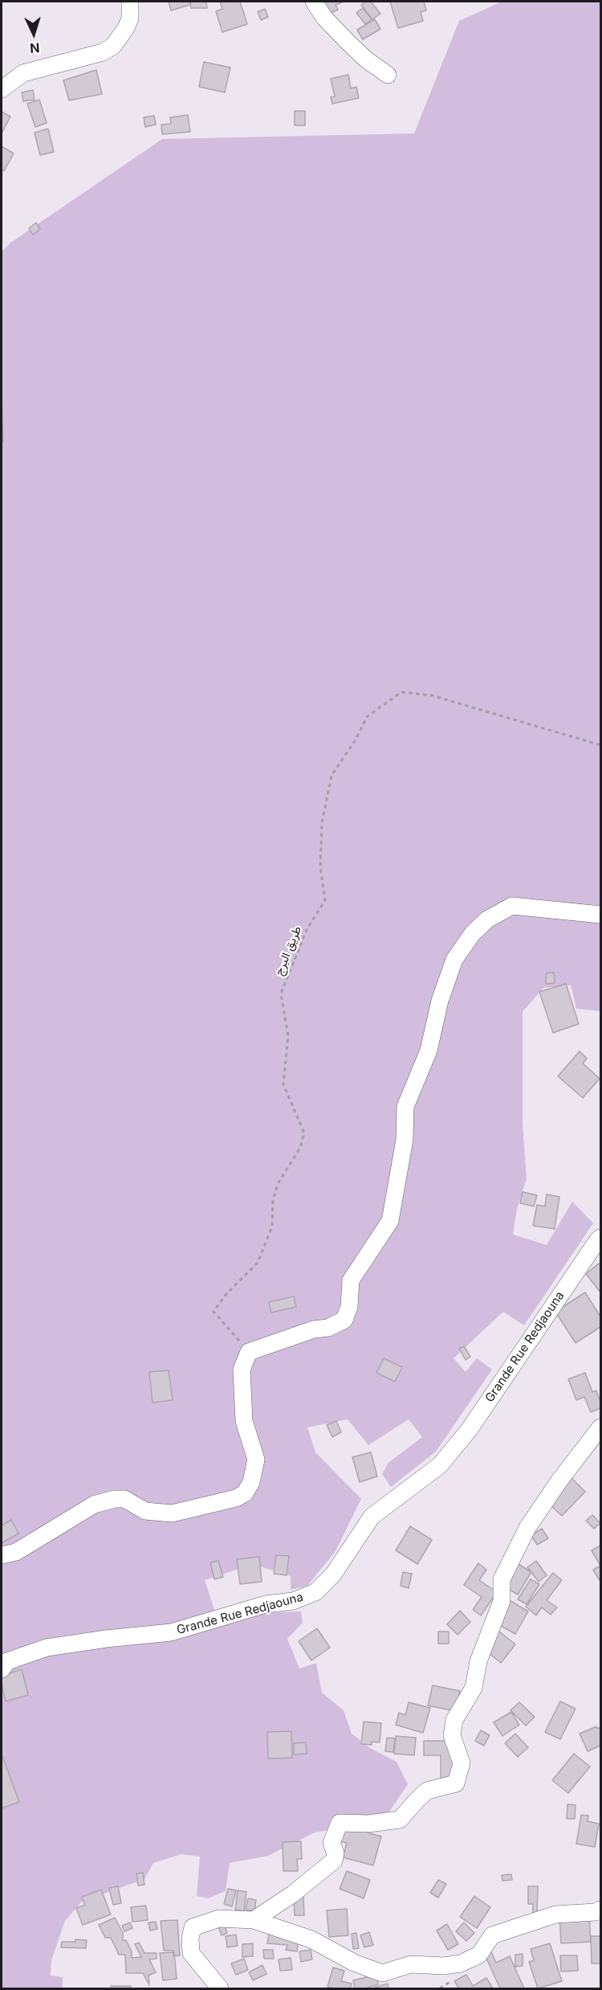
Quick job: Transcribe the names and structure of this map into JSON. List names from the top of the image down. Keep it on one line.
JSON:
{"streets":{"street":["Grande Rue Redjaouna"],"path":["طريق البرج"]},"north":"bottom"}
